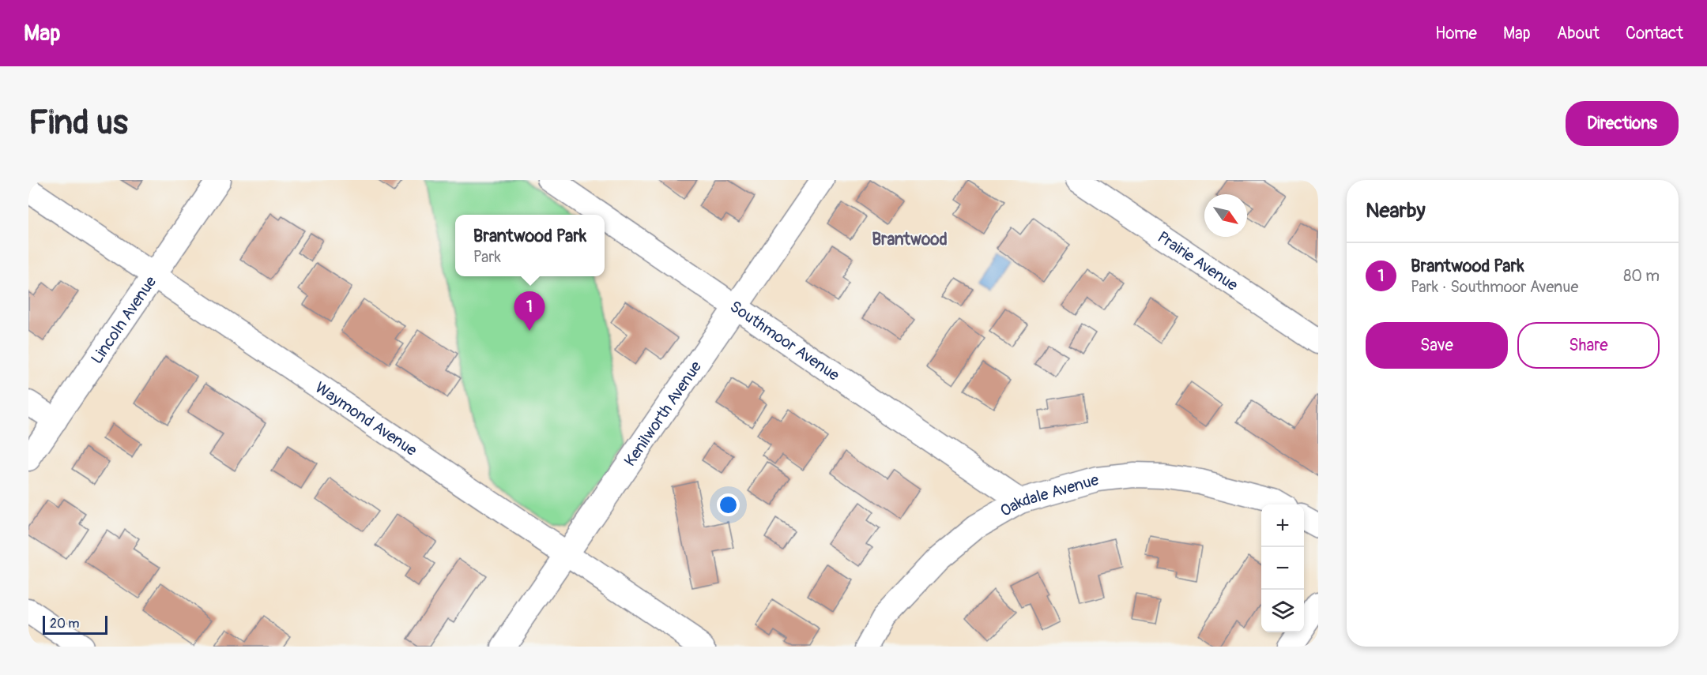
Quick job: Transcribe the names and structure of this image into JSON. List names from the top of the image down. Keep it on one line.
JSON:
{"streets":{"street":["Prairie Avenue","Lincoln Avenue","Southmoor Avenue","Kenilworth Avenue","Waymond Avenue","Oakdale Avenue"]},"crossings":[["Lincoln Avenue","Waymond Avenue"],["Southmoor Avenue","Kenilworth Avenue"],["Southmoor Avenue","Oakdale Avenue"],["Kenilworth Avenue","Waymond Avenue"]],"districts":["Brantwood"],"scale_bar":"20 m","north":"bottom right","page":{"header":"Map","nav":["Home","Map","About","Contact"],"buttons":["Directions",["Save","Share"]],"title":"Find us","heading":"Nearby","popup":["Brantwood Park","Park"],"list":[{"mark":"1","name":"Brantwood Park","note":"Park · Southmoor Avenue","value":"80 m"}],"pins":"1","map_buttons":["+","−"],"scale":"20 m"}}
